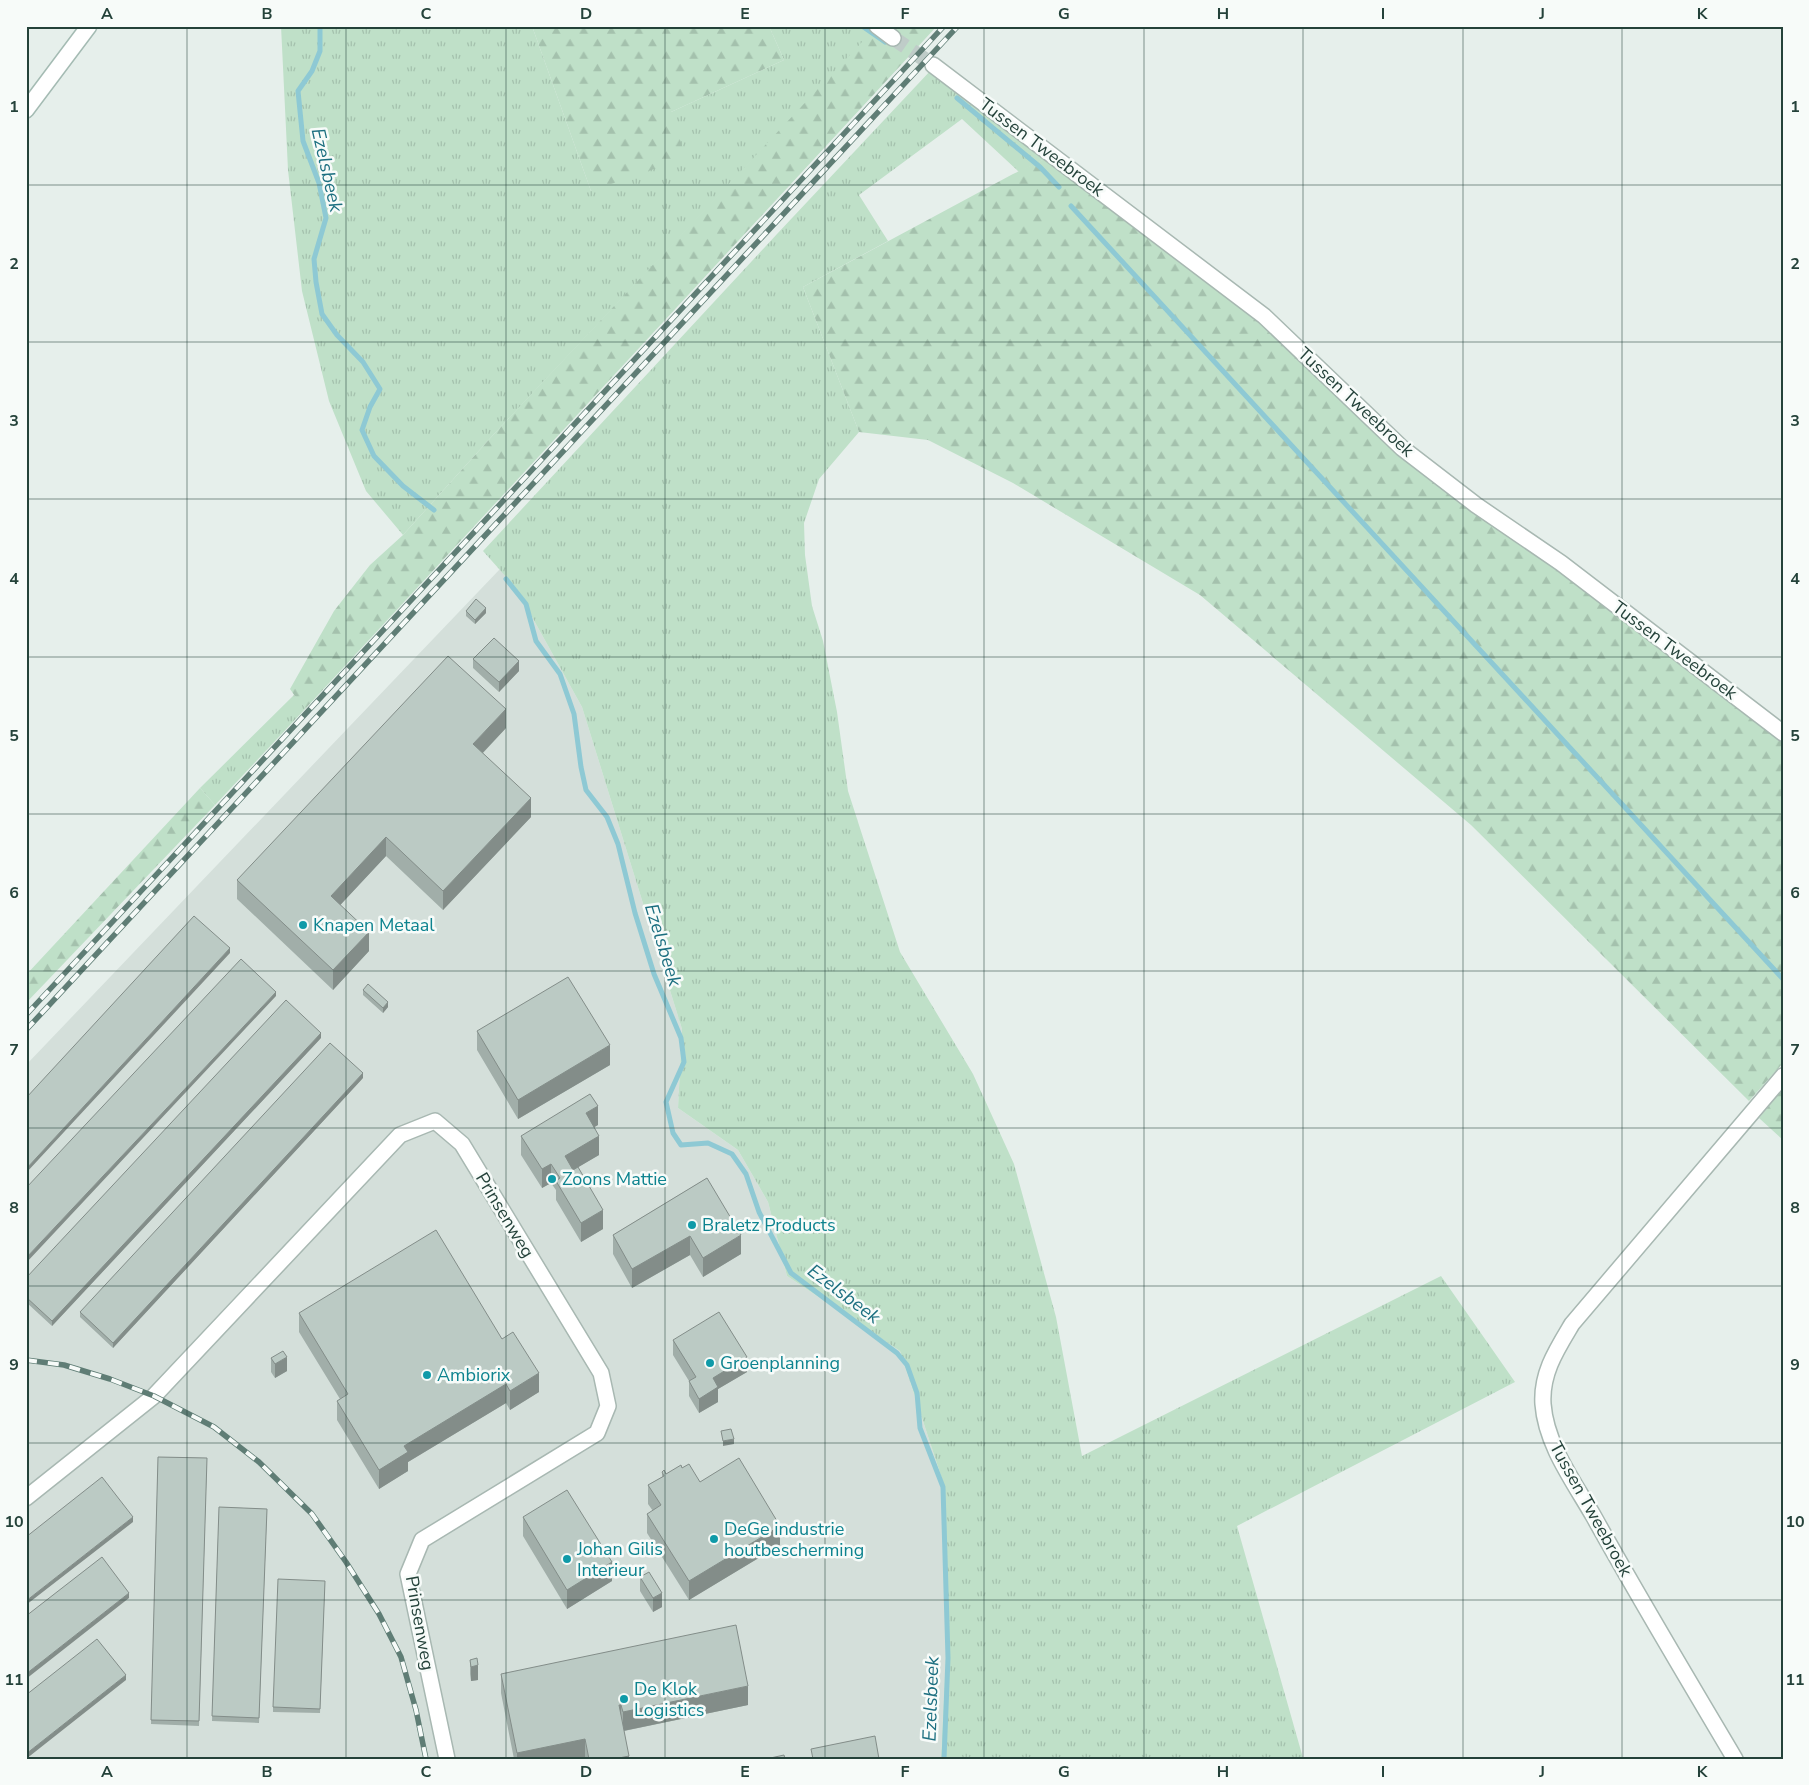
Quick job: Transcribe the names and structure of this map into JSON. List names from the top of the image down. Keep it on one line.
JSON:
{"streets":{"street":["Tussen Tweebroek","Prinsenweg"]},"water":["Ezelsbeek"],"places":["Knapen Metaal","Zoons Mattie","Braletz Products","Groenplanning","Ambiorix","DeGe industrie houtbescherming","Johan Gilis Interieur","De Klok Logistics"],"grid":{"columns":["A","B","C","D","E","F","G","H","I","J","K"],"rows":["1","2","3","4","5","6","7","8","9","10","11"]}}
